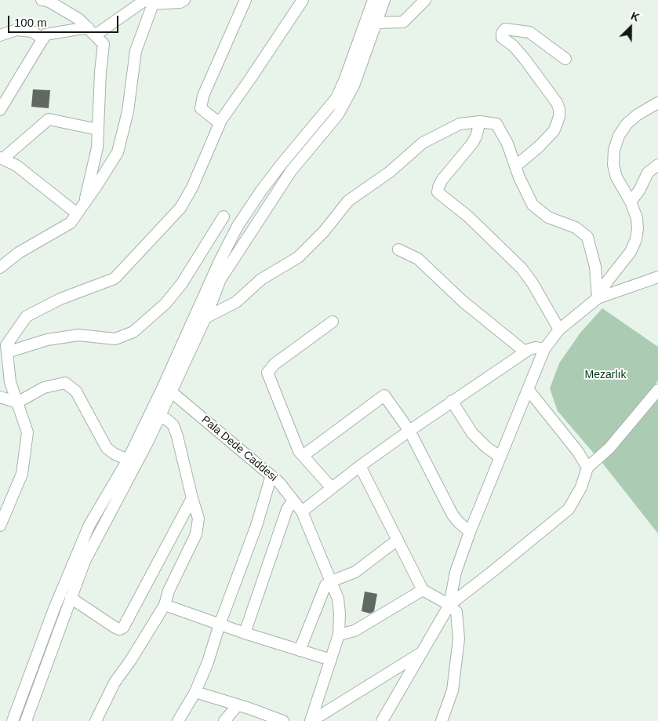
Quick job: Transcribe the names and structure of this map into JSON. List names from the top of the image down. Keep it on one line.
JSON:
{"streets":{"street":["Pala Dede Caddesi"]},"parks":["Mezarlık"],"scale_bar":"100 m","north":"top right"}
